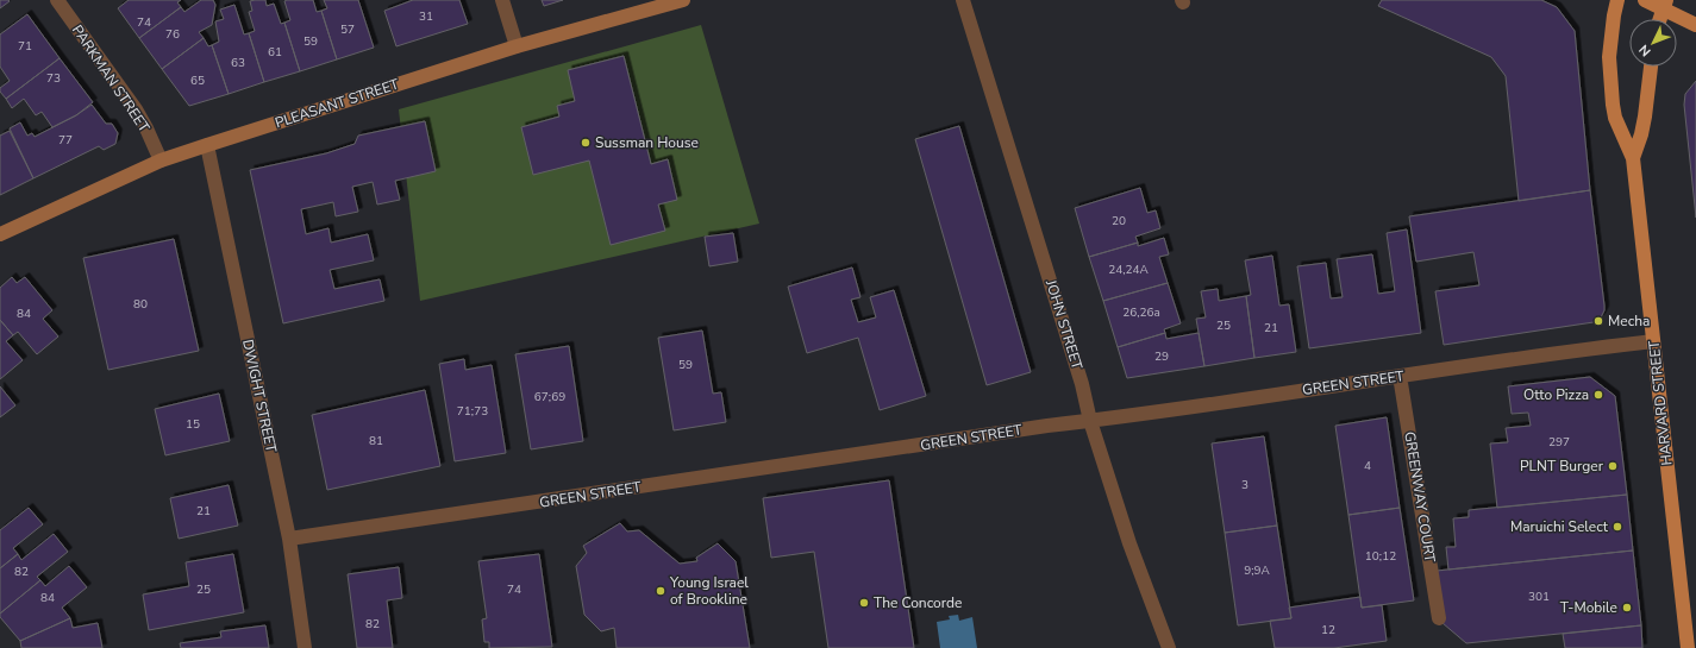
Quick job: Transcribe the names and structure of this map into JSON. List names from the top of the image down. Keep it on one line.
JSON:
{"streets":{"main road":["HARVARD STREET"],"street":["PARKMAN STREET","PLEASANT STREET","JOHN STREET","GREEN STREET","DWIGHT STREET","GREENWAY COURT"]},"crossings":[["PARKMAN STREET","PLEASANT STREET"],["PLEASANT STREET","DWIGHT STREET"],["JOHN STREET","GREEN STREET"],["GREEN STREET","DWIGHT STREET"],["GREEN STREET","HARVARD STREET"],["GREEN STREET","GREENWAY COURT"]],"places":["Sussman House","Mecha","Otto Pizza","PLNT Burger","Maruichi Select","Young Israel of Brookline","The Concorde","T-Mobile"],"house_numbers":["31","74","57","76","59","71","61","63","73","65","77","20","24,24A","80","26,26a","84","25","21","29","59","67;69","71;73","15","81","297","4","3","21","10;12","9;9A","82","25","74","301","84","82","12"],"north":"bottom left"}
